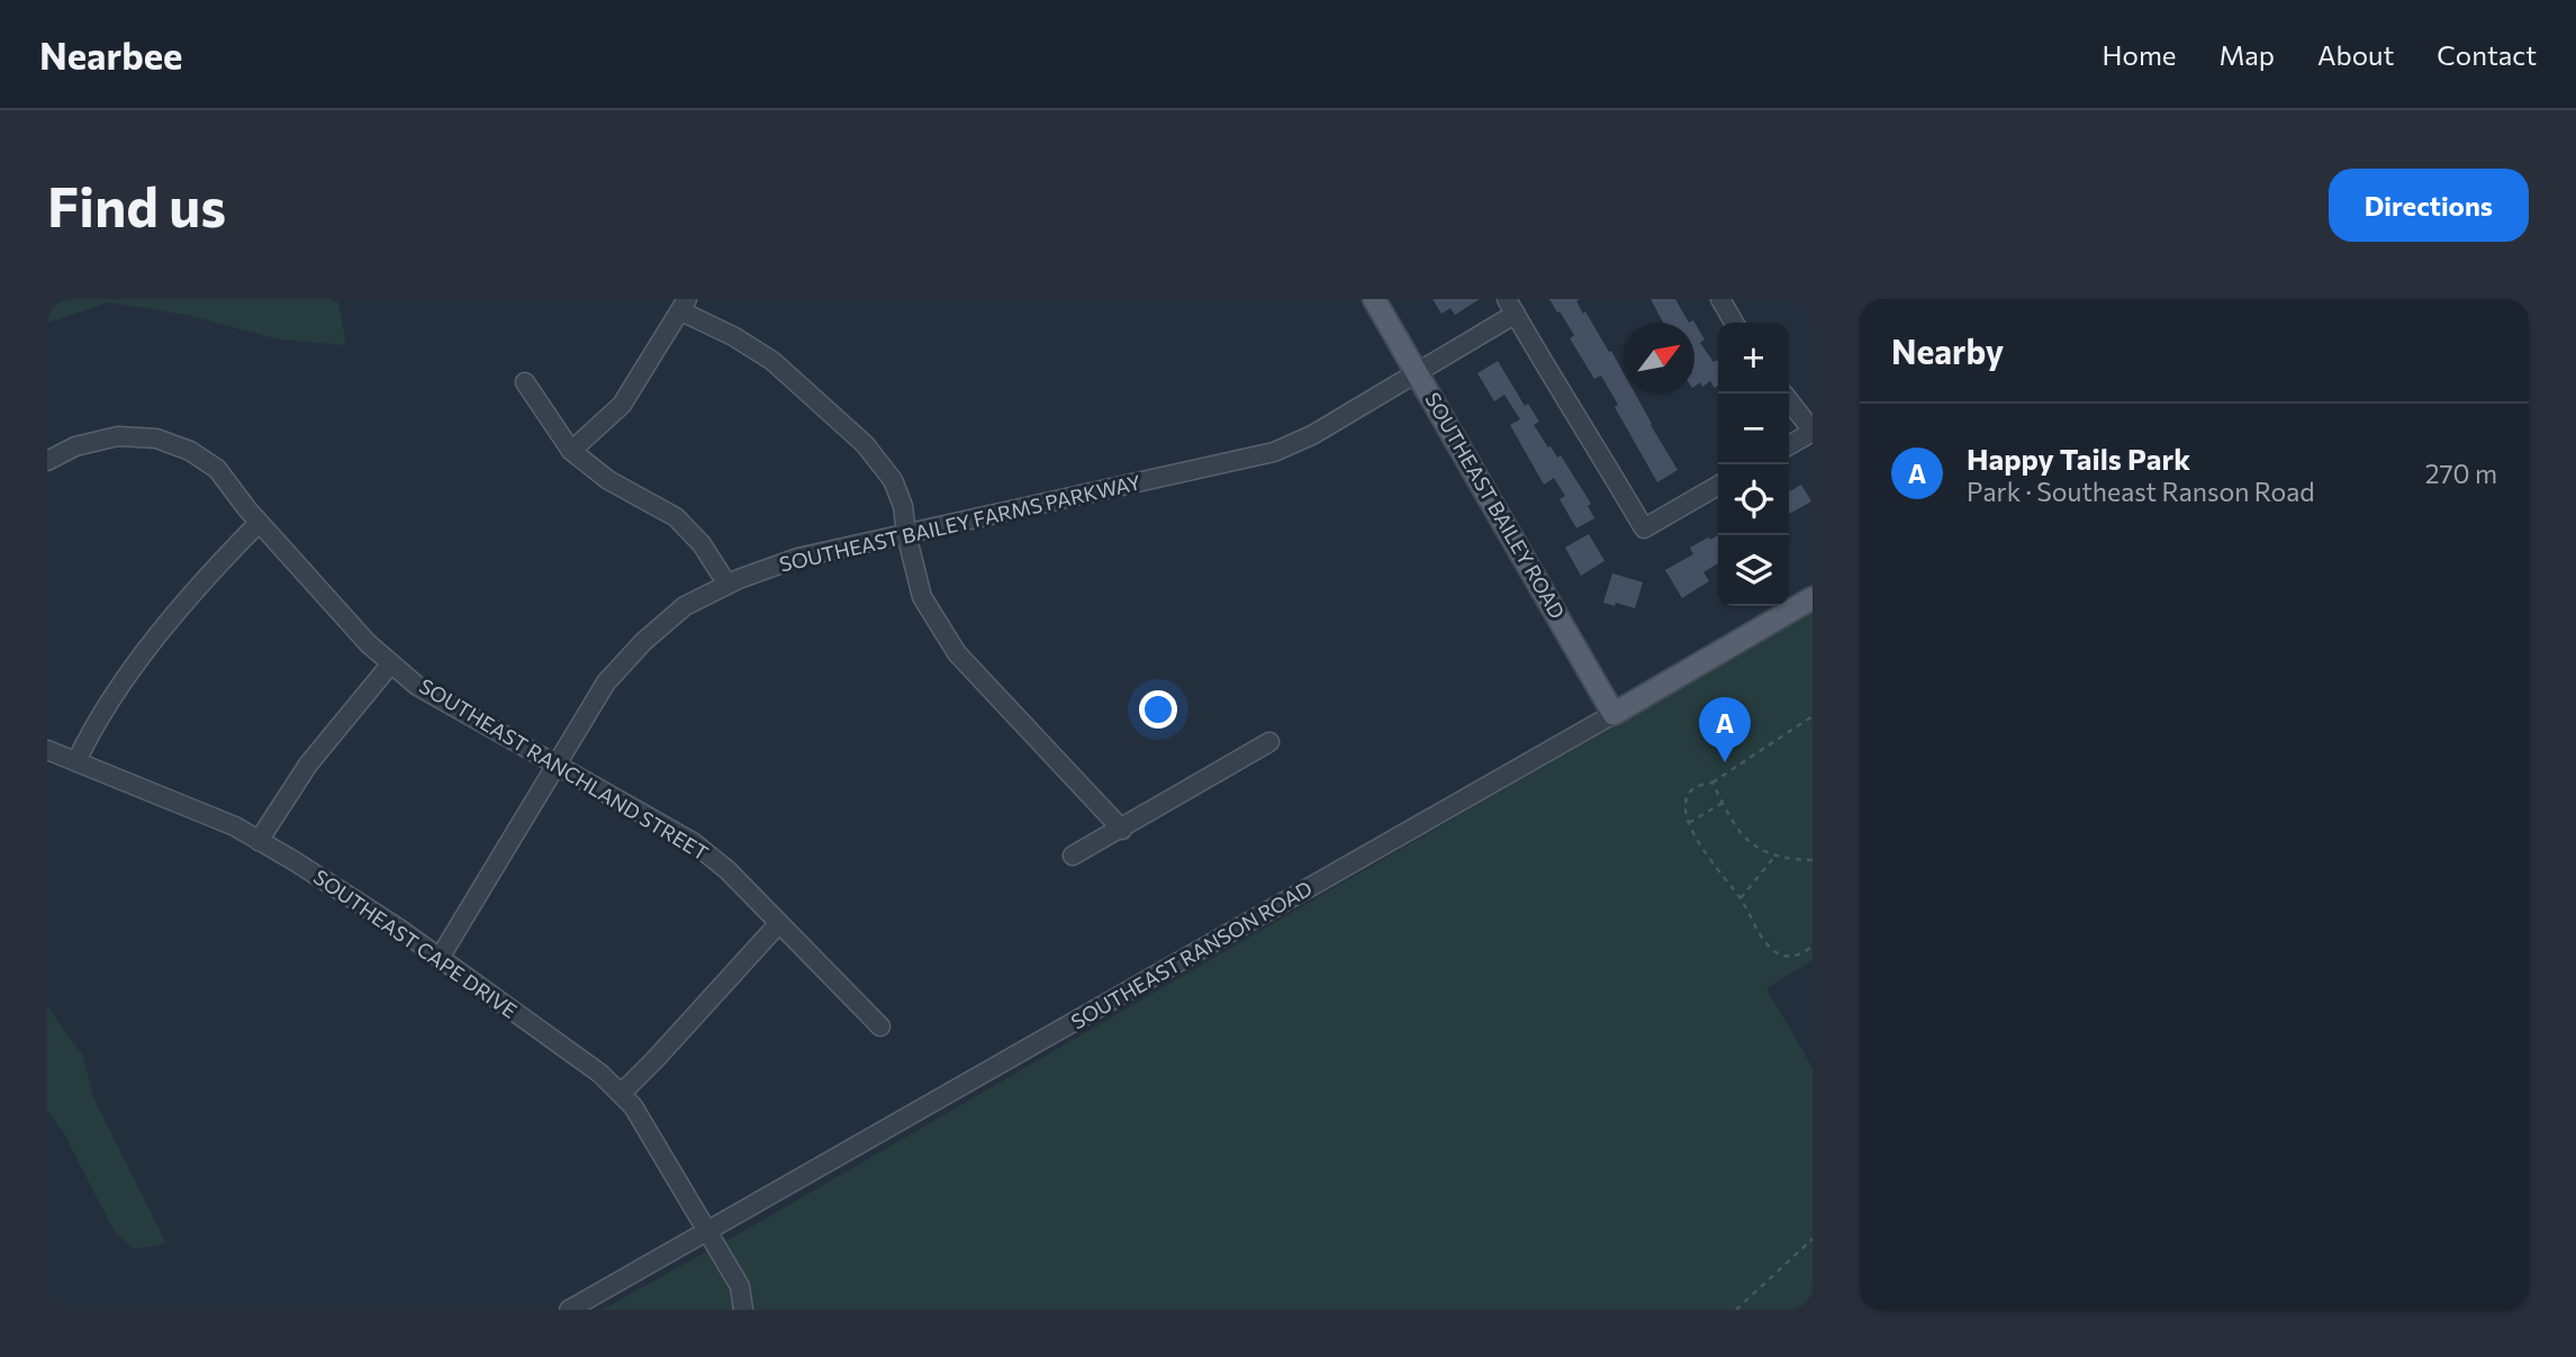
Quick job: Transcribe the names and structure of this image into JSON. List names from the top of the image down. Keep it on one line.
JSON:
{"streets":{"main road":["SOUTHEAST BAILEY ROAD","SOUTHEAST RANSON ROAD"],"street":["SOUTHEAST BAILEY FARMS PARKWAY","SOUTHEAST RANCHLAND STREET","SOUTHEAST CAPE DRIVE"]},"crossings":[["SOUTHEAST BAILEY ROAD","SOUTHEAST BAILEY FARMS PARKWAY"],["SOUTHEAST BAILEY ROAD","SOUTHEAST RANSON ROAD"],["SOUTHEAST BAILEY FARMS PARKWAY","SOUTHEAST RANCHLAND STREET"],["SOUTHEAST BAILEY FARMS PARKWAY","SOUTHEAST CAPE DRIVE"],["SOUTHEAST CAPE DRIVE","SOUTHEAST RANSON ROAD"]],"north":"top right","page":{"header":"Nearbee","nav":["Home","Map","About","Contact"],"buttons":"Directions","title":"Find us","heading":"Nearby","map_buttons":["+","−"],"list":[{"mark":"A","name":"Happy Tails Park","note":"Park · Southeast Ranson Road","value":"270 m"}],"pins":"A"}}
